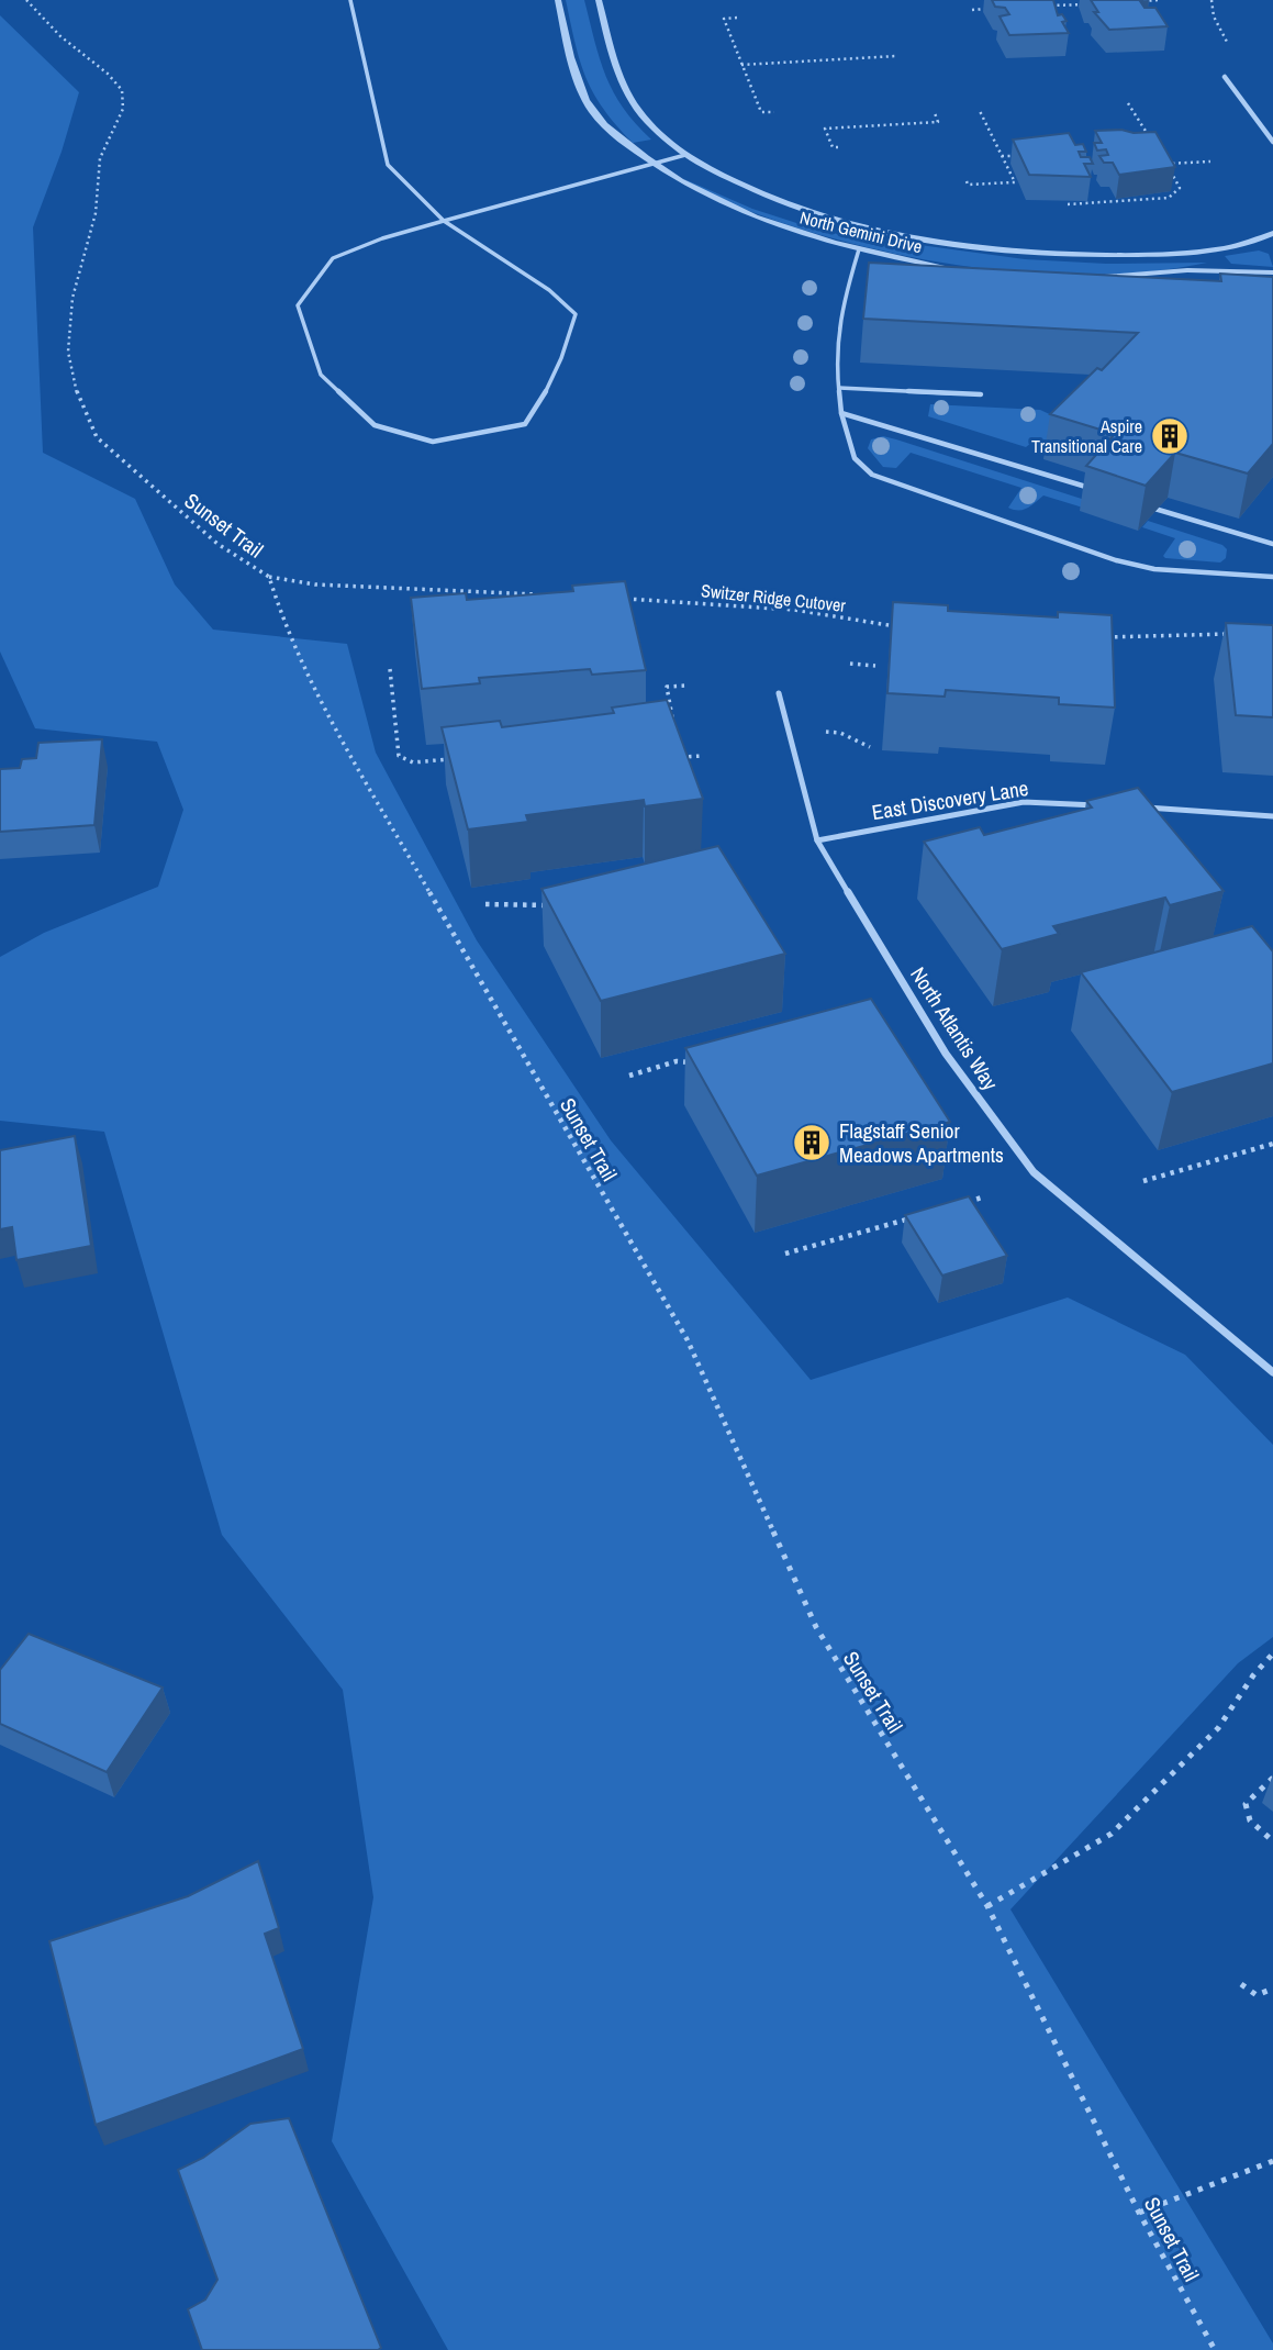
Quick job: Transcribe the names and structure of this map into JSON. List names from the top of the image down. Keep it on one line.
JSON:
{"streets":{"street":["North Gemini Drive","East Discovery Lane","North Atlantis Way"],"path":["Sunset Trail","Switzer Ridge Cutover"]},"crossings":[["East Discovery Lane","North Atlantis Way"]],"places":{"building":["Aspire Transitional Care","Flagstaff Senior Meadows Apartments"]}}
